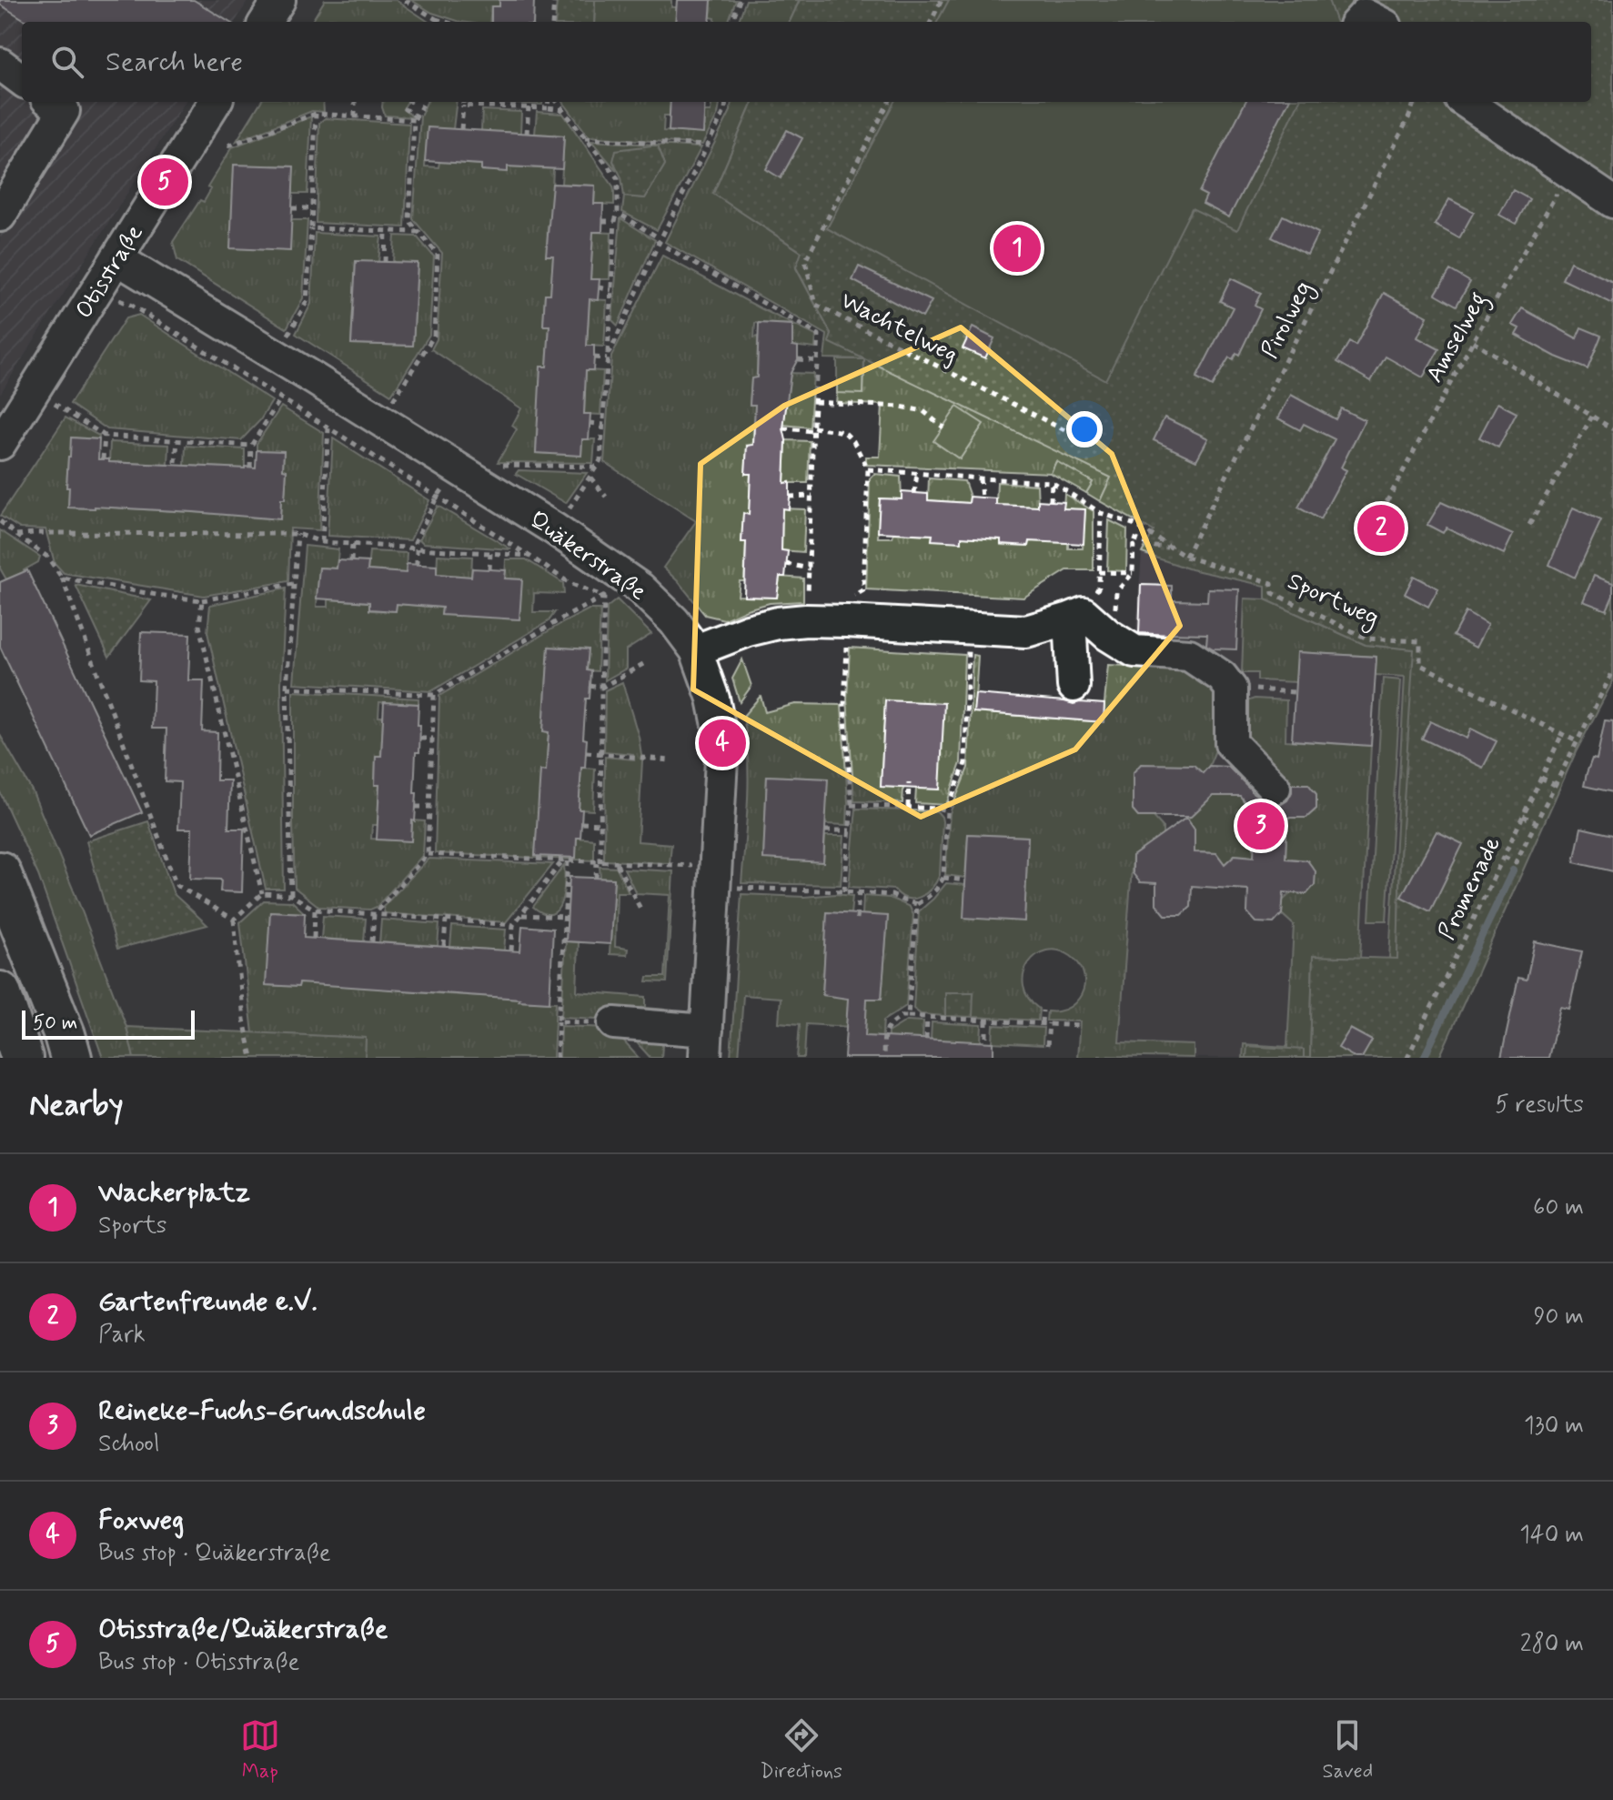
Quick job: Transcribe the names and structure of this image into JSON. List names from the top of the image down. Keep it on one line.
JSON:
{"streets":{"street":["Otisstraße","Quäkerstraße"],"path":["Pirolweg","Wachtelweg","Amselweg","Sportweg","Promenade"]},"crossings":[["Otisstraße","Quäkerstraße"],["Pirolweg","Sportweg"],["Sportweg","Promenade"]],"scale_bar":"50 m","page":{"search":"Search here","pins":["5","1","2","4","3"],"scale":"50 m","heading":["Nearby","5 results"],"list":[{"mark":"1","name":"Wackerplatz","note":"Sports","value":"60 m"},{"mark":"2","name":"Gartenfreunde e.V.","note":"Park","value":"90 m"},{"mark":"3","name":"Reineke-Fuchs-Grundschule","note":"School","value":"130 m"},{"mark":"4","name":"Foxweg","note":"Bus stop · Quäkerstraße","value":"140 m"},{"mark":"5","name":"Otisstraße/Quäkerstraße","note":"Bus stop · Otisstraße","value":"280 m"}],"nav":["Map","Directions","Saved"]}}
